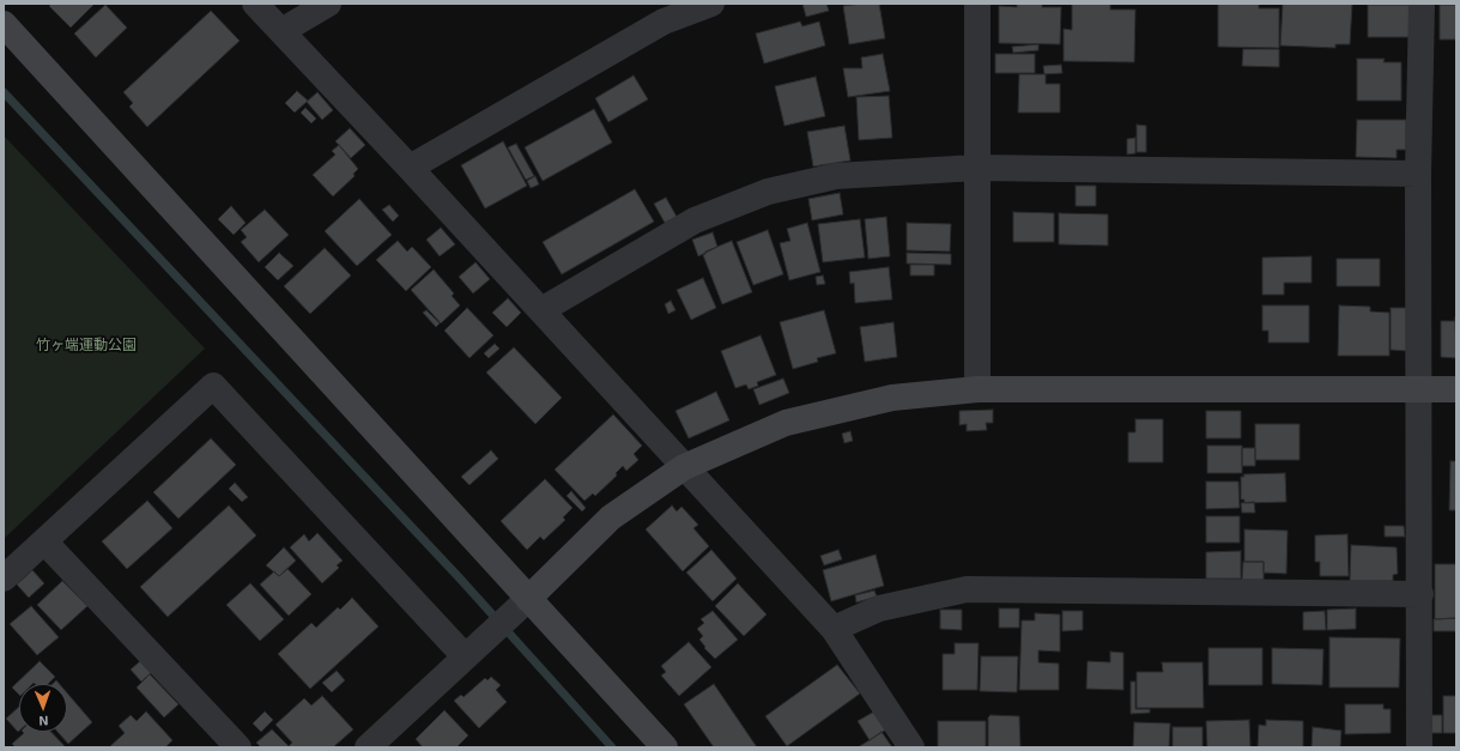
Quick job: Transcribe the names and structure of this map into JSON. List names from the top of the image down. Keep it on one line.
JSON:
{"parks":["竹ヶ端運動公園"],"north":"bottom"}
